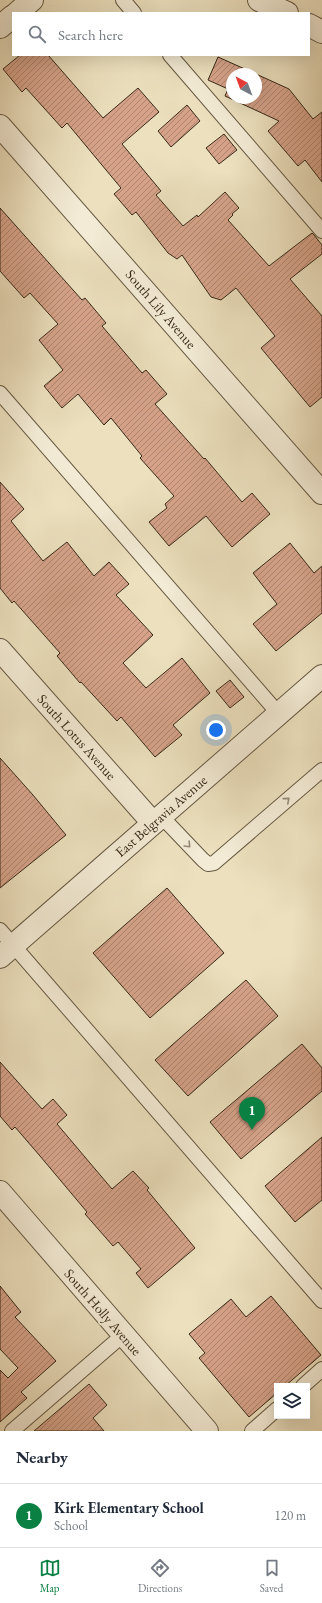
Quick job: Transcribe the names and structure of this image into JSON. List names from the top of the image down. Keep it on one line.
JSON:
{"streets":{"street":["South Lily Avenue","South Lotus Avenue","East Belgravia Avenue","South Holly Avenue"]},"crossings":[["South Lotus Avenue","East Belgravia Avenue"]],"north":"top left","page":{"search":"Search here","pins":"1","heading":"Nearby","list":[{"mark":"1","name":"Kirk Elementary School","note":"School","value":"120 m"}],"nav":["Map","Directions","Saved"]}}
